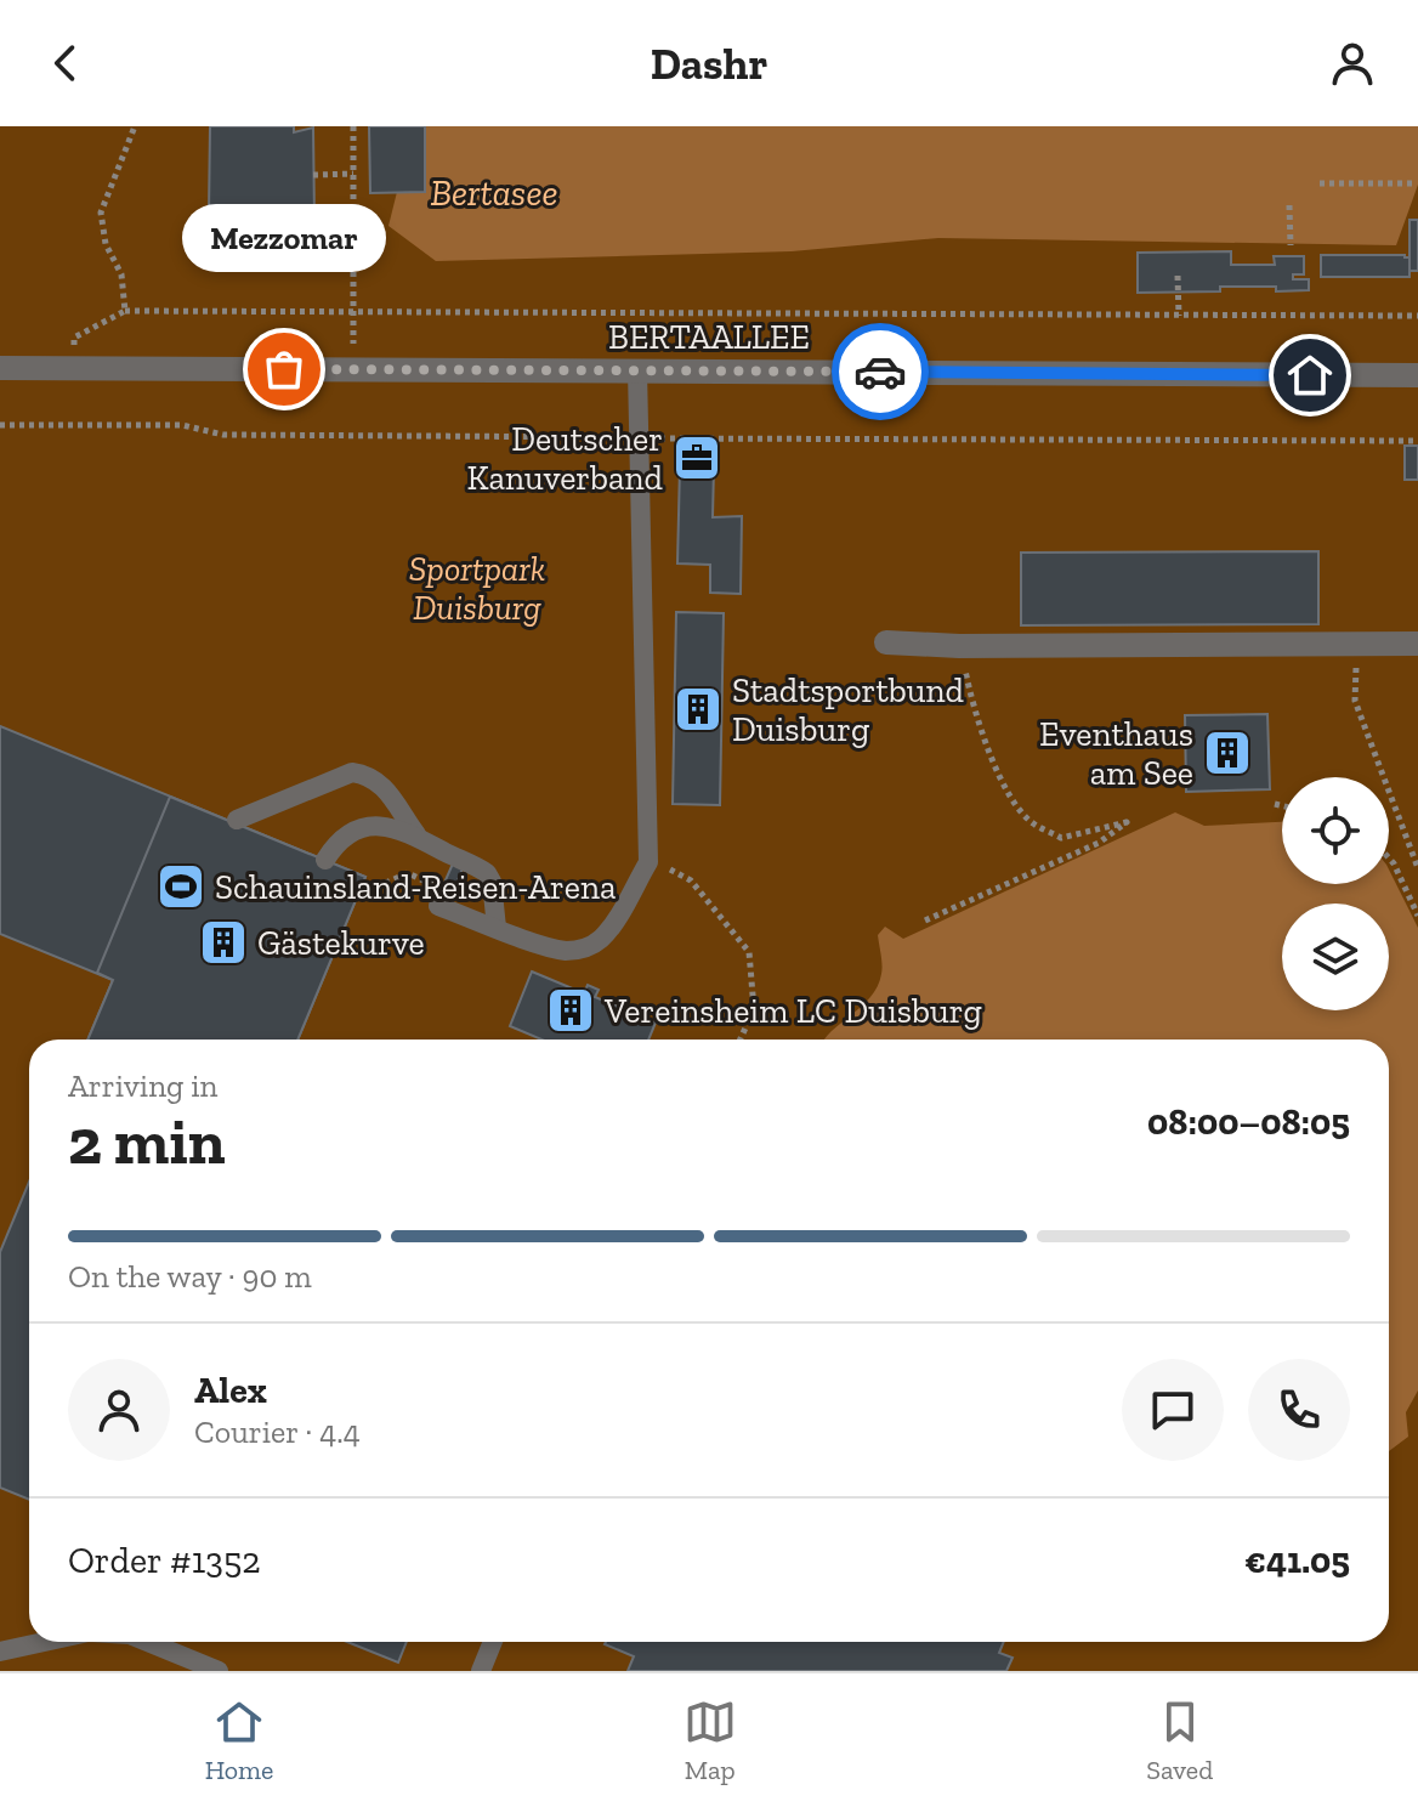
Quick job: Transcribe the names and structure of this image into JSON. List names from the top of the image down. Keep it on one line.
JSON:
{"streets":{"street":["BERTAALLEE"]},"water":["Bertasee"],"parks":["Sportpark Duisburg"],"places":{"other":["Mezzomar"],"office":["Deutscher Kanuverband"],"building":["Stadtsportbund Duisburg","Eventhaus am See","Gästekurve","Vereinsheim LC Duisburg"],"sports":["Schauinsland-Reisen-Arena"]},"page":{"header":"Dashr","bubble":"Mezzomar","heading":["2 min","Arriving in","08:00–08:05"],"panel":["Alex","Courier · 4.4","Order #1352","€41.05"],"bar":"On the way · 90 m","tabs":["Home","Map","Saved"]}}
